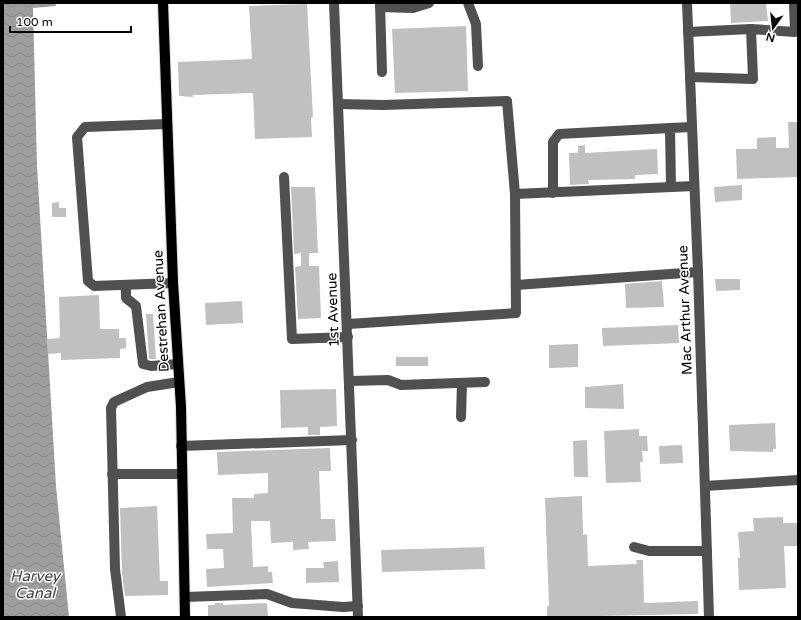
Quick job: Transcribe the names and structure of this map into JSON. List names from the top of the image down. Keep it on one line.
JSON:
{"streets":{"main road":["Destrehan Avenue"],"street":["1st Avenue","Mac Arthur Avenue"]},"water":["Harvey Canal"],"scale_bar":"100 m","north":"bottom"}
